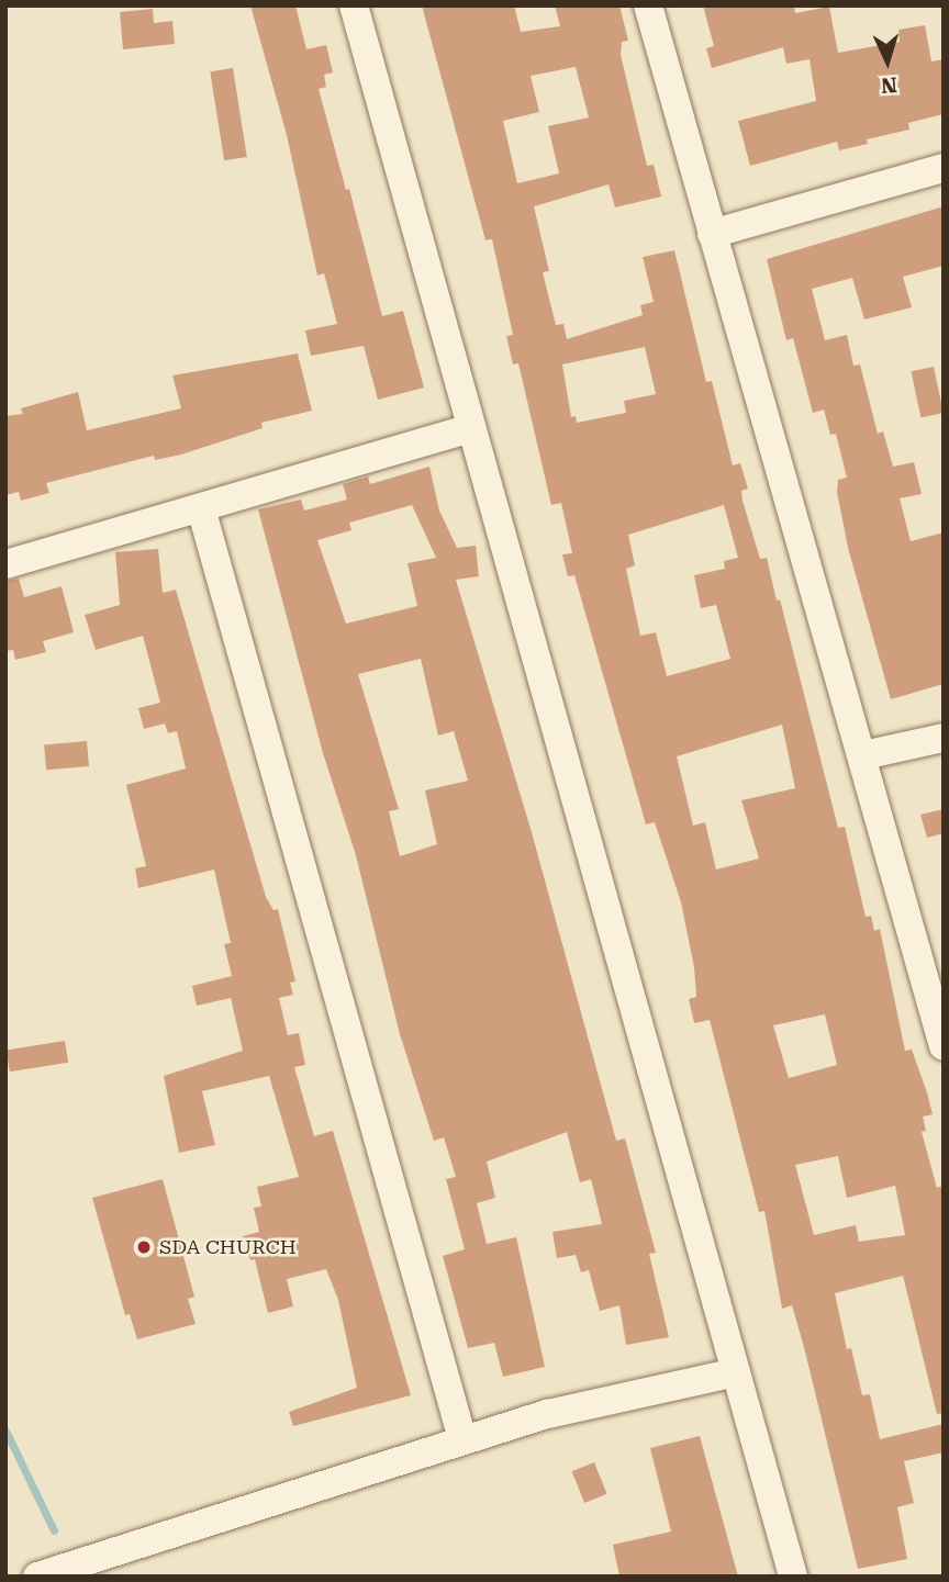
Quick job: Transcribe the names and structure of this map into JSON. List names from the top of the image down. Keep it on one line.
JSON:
{"places":["SDA CHURCH"],"north":"bottom"}
